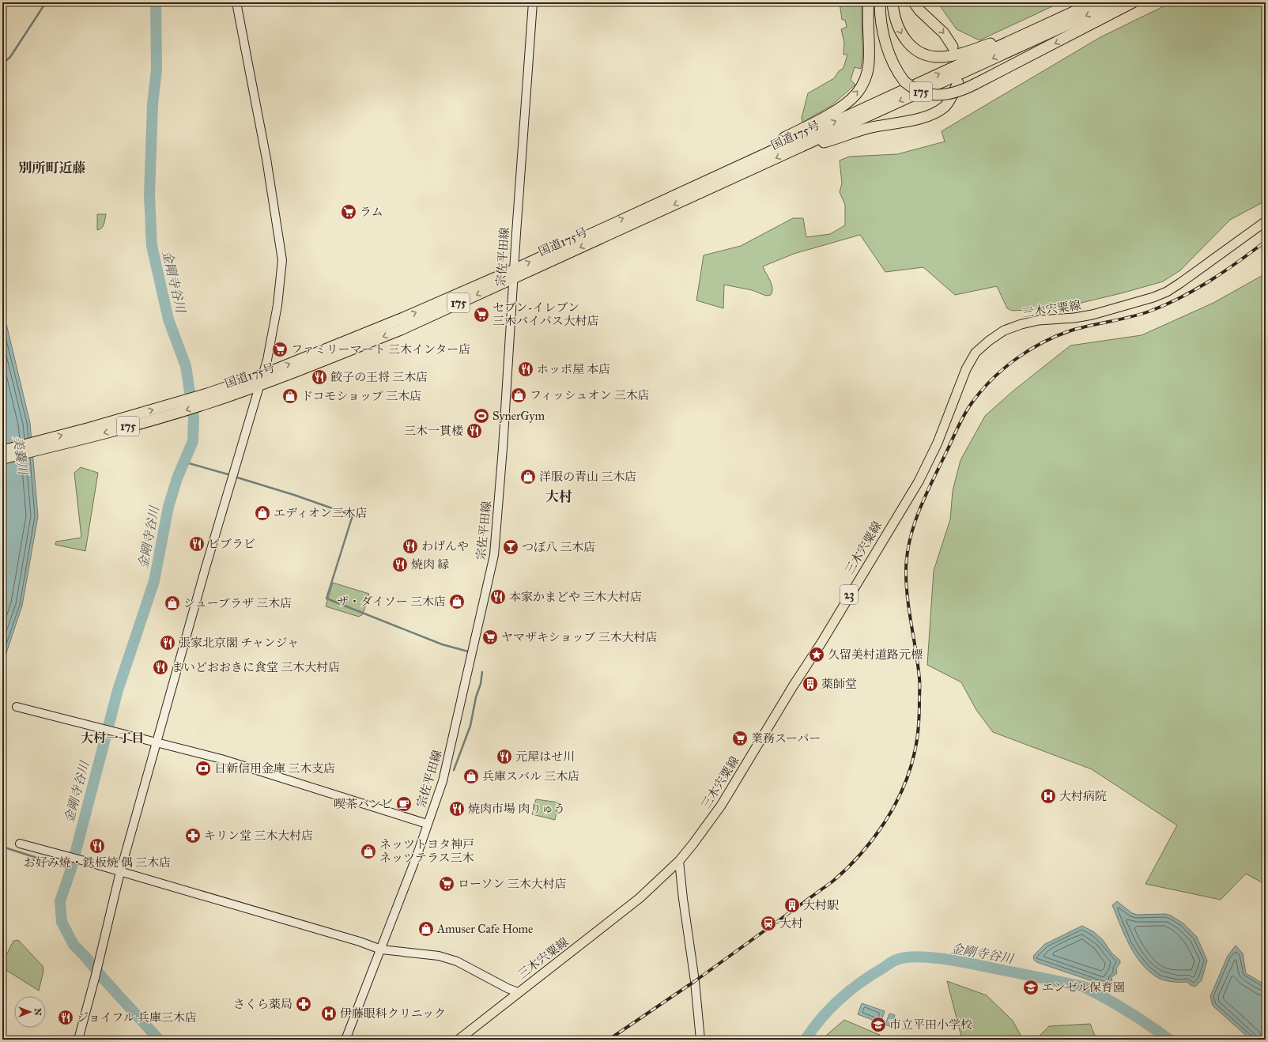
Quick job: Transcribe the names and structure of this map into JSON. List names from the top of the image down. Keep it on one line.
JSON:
{"streets":{"highway":["175","国道175号"],"main road":["三木宍粟線","23"],"street":["宗佐平田線"]},"crossings":[["国道175号","宗佐平田線"]],"districts":["別所町近藤","大村","大村一丁目"],"water":["金剛寺谷川","美嚢川"],"places":{"supermarket":["ラム","セブン-イレブン 三木バイパス大村店","ファミリーマート 三木インター店","ヤマザキショップ 三木大村店","業務スーパー","ローソン 三木大村店"],"restaurant":["ホッポ屋 本店","餃子の王将 三木店","三木一貫楼","ビブラビ","わげんや","焼肉 縁","本家かまどや 三木大村店","張家北京閣 チャンジャ","まいどおおきに食堂 三木大村店","元屋はせ川","焼肉市場 肉りゅう","お好み焼・鉄板焼 偶 三木店","ジョイフル 兵庫三木店"],"shop":["フィッシュオン 三木店","ドコモショップ 三木店","洋服の青山 三木店","エディオン三木店","ザ・ダイソー 三木店","シュープラザ 三木店","兵庫スバル 三木店","ネッツトヨタ神戸 ネッツテラス三木","Amuser Cafe Home"],"sports":["SynerGym"],"bar":["つぼ八 三木店"],"place":["久留美村道路元標"],"building":["薬師堂","大村駅"],"bank":["日新信用金庫 三木支店"],"hospital":["大村病院","伊藤眼科クリニック"],"cafe":["喫茶バンビ"],"pharmacy":["キリン堂 三木大村店","さくら薬局"],"station":["大村"],"school or university":["エンゼル保育園","市立平田小学校"]},"north":"right"}
